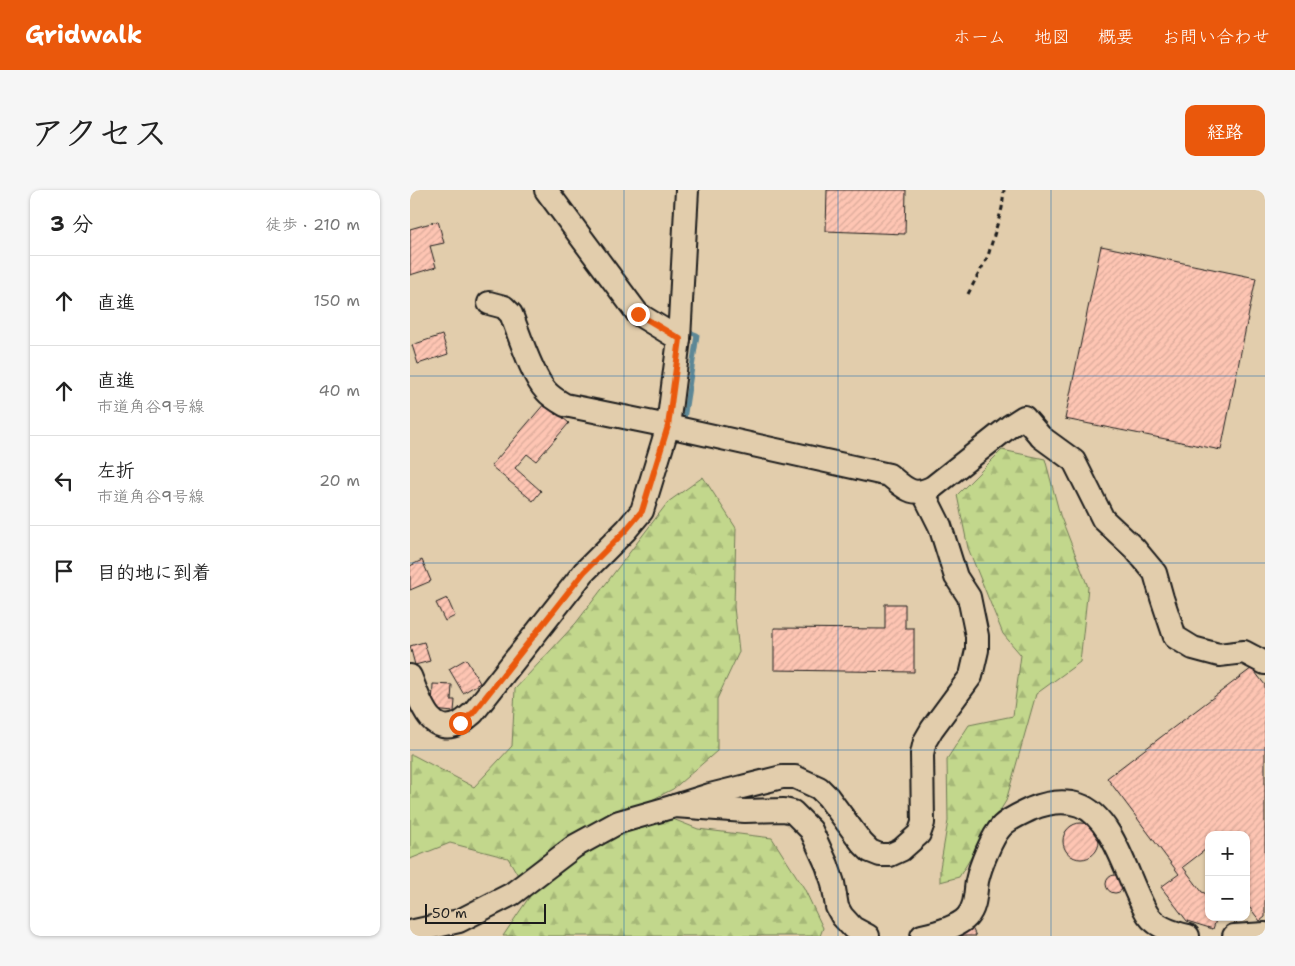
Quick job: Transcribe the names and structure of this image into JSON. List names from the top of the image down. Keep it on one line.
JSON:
{"scale_bar":"50 m","page":{"header":"Gridwalk","nav":["ホーム","地図","概要","お問い合わせ"],"title":"アクセス","buttons":"経路","heading":["3 分","徒歩 · 210 m"],"list":[["直進","150 m"],["直進","市道角谷9号線","40 m"],["左折","市道角谷9号線","20 m"],"目的地に到着"],"map_buttons":["+","−"],"scale":"50 m"}}
